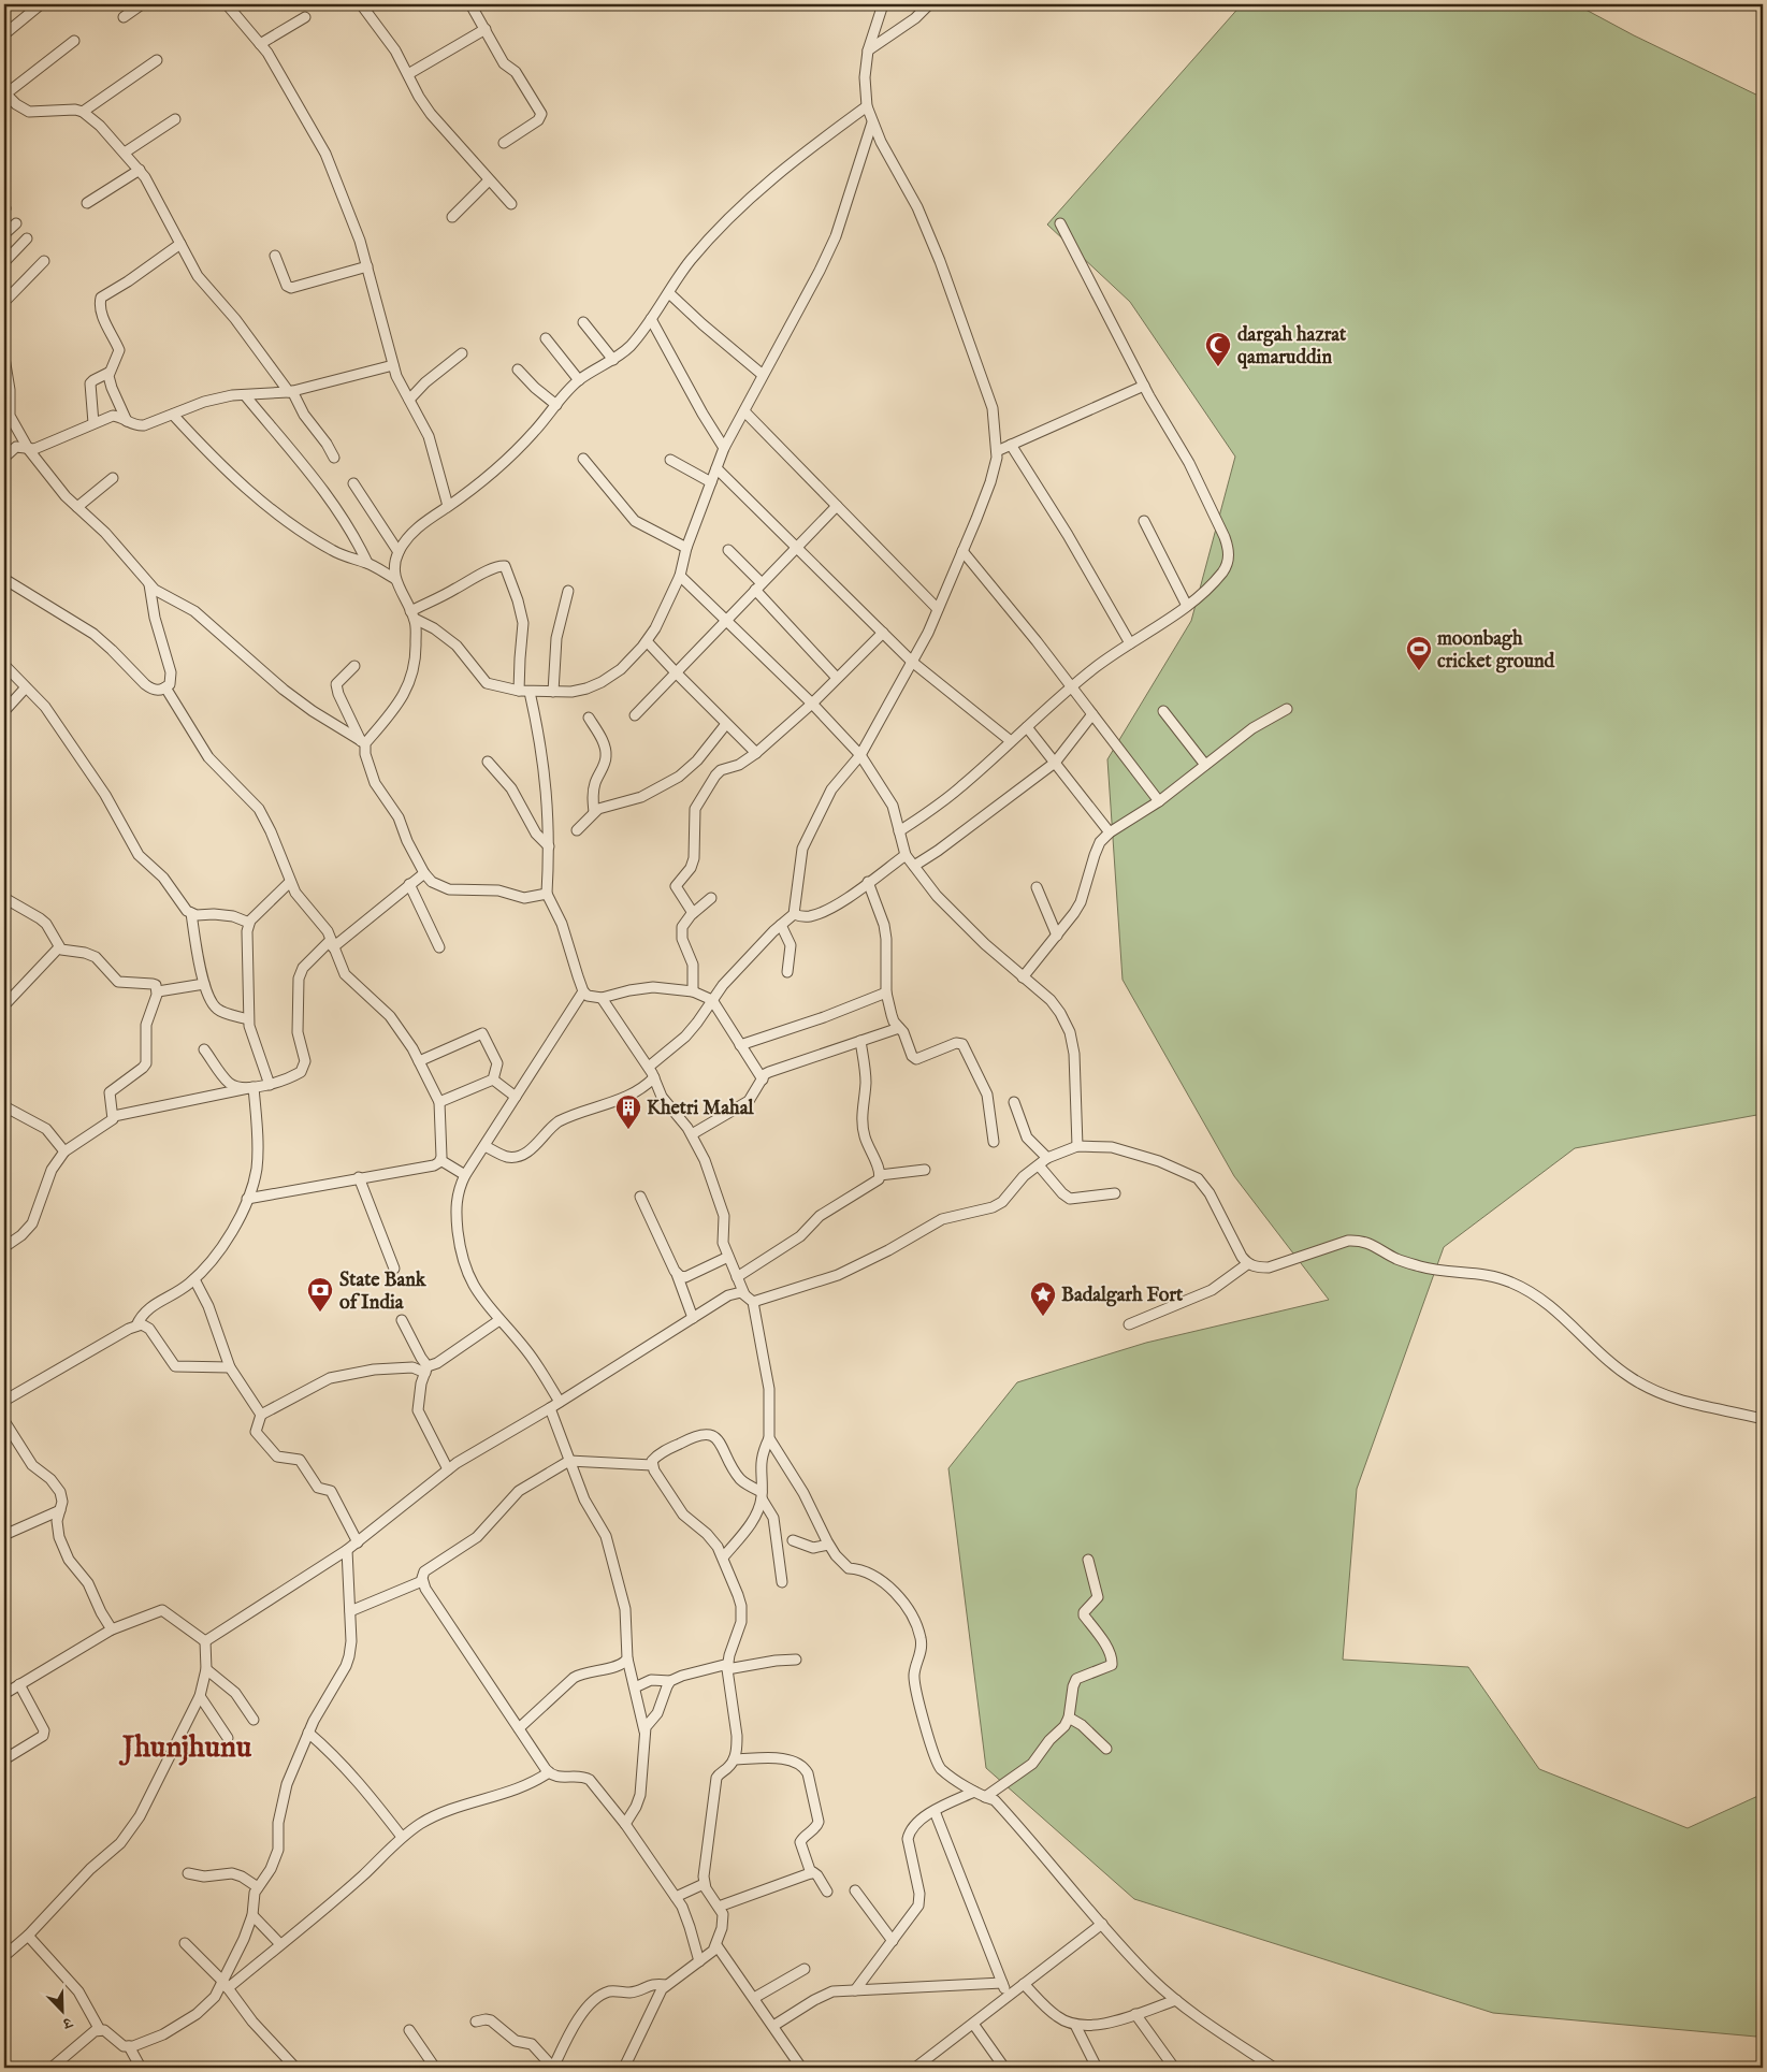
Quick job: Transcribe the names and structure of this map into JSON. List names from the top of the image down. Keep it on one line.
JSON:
{"districts":["Jhunjhunu"],"places":{"mosque":["dargah hazrat qamaruddin"],"sports":["moonbagh cricket ground"],"building":["Khetri Mahal"],"bank":["State Bank of India"],"place":["Badalgarh Fort"]},"north":"bottom right"}
